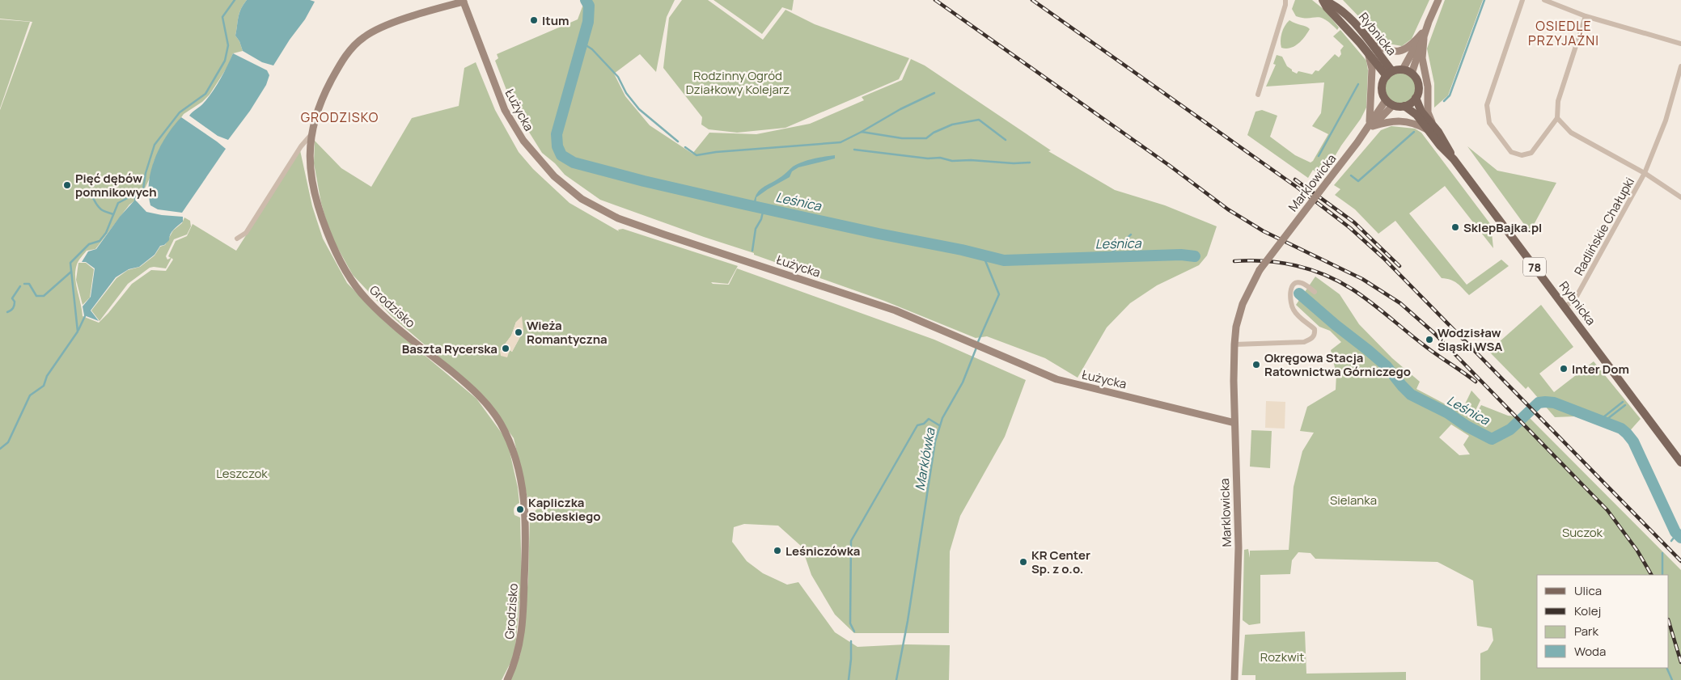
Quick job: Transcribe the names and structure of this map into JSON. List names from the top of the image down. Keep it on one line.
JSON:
{"streets":{"main road":["Rybnicka","Łużycka","Marklowicka","78","Grodzisko"],"street":["Radlińskie Chałupki"]},"crossings":[["Rybnicka","Marklowicka"],["Rybnicka","Radlińskie Chałupki"],["Rybnicka","78"],["Łużycka","Marklowicka"],["Łużycka","Grodzisko"],["Marklowicka","78"]],"districts":["OSIEDLE PRZYJAŹNI","GRODZISKO"],"water":["Leśnica","Marklówka"],"parks":["Rodzinny Ogród Działkowy Kolejarz","Leszczok","Sielanka","Suczok","Rozkwit"],"places":["Itum","Pięć dębów pomnikowych","SklepBajka.pl","Wieża Romantyczna","Wodzisław Śląski WSA","Baszta Rycerska","Okręgowa Stacja Ratownictwa Górniczego","Inter Dom","Kapliczka Sobieskiego","Leśniczówka","KR Center Sp. z o.o."],"legend":["Ulica","Kolej","Park","Woda"]}
